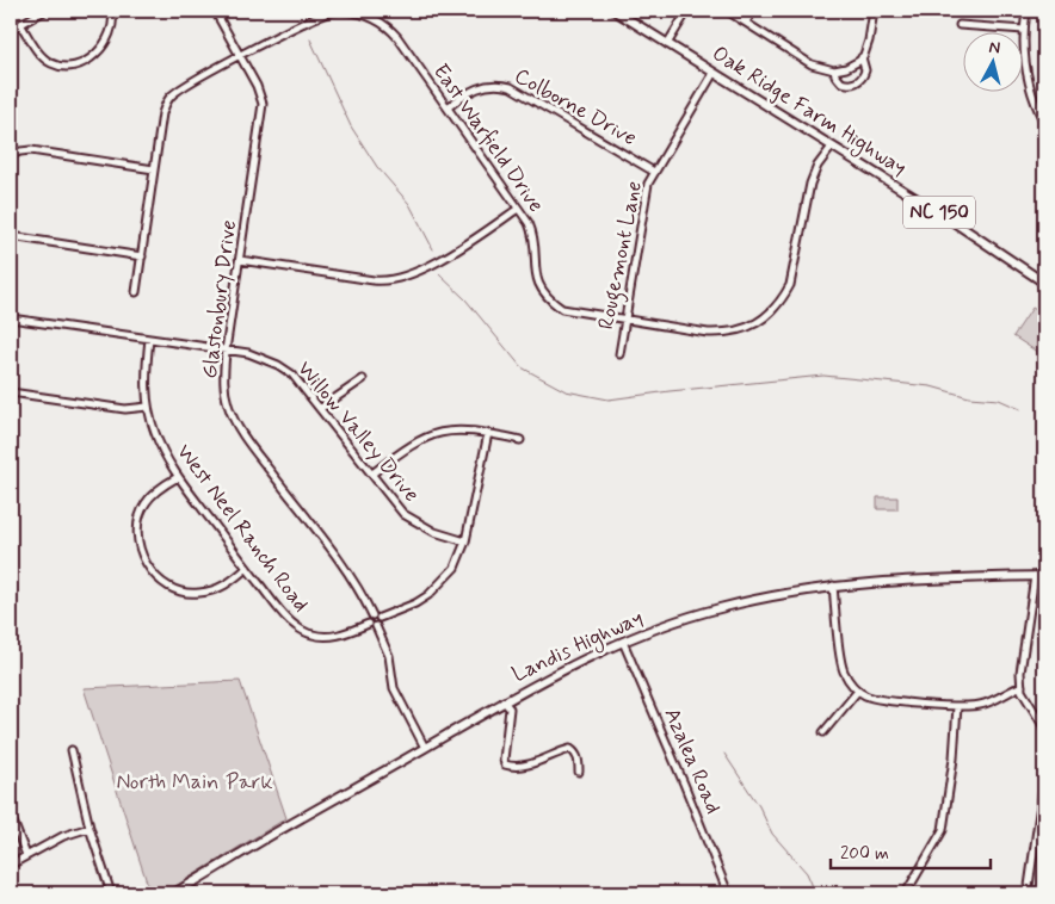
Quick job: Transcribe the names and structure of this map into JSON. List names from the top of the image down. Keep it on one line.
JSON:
{"streets":{"main road":["Oak Ridge Farm Highway","NC 150","Landis Highway"],"street":["Colborne Drive","East Warfield Drive","Rougemont Lane","Glastonbury Drive","Willow Valley Drive","West Neel Ranch Road","Azalea Road"]},"crossings":[["Colborne Drive","East Warfield Drive"],["Colborne Drive","Rougemont Lane"],["Oak Ridge Farm Highway","East Warfield Drive"],["Oak Ridge Farm Highway","Rougemont Lane"],["East Warfield Drive","Rougemont Lane"],["Glastonbury Drive","Willow Valley Drive"],["Willow Valley Drive","West Neel Ranch Road"],["Landis Highway","Azalea Road"]],"parks":["North Main Park"],"scale_bar":"200 m","north":"top"}
